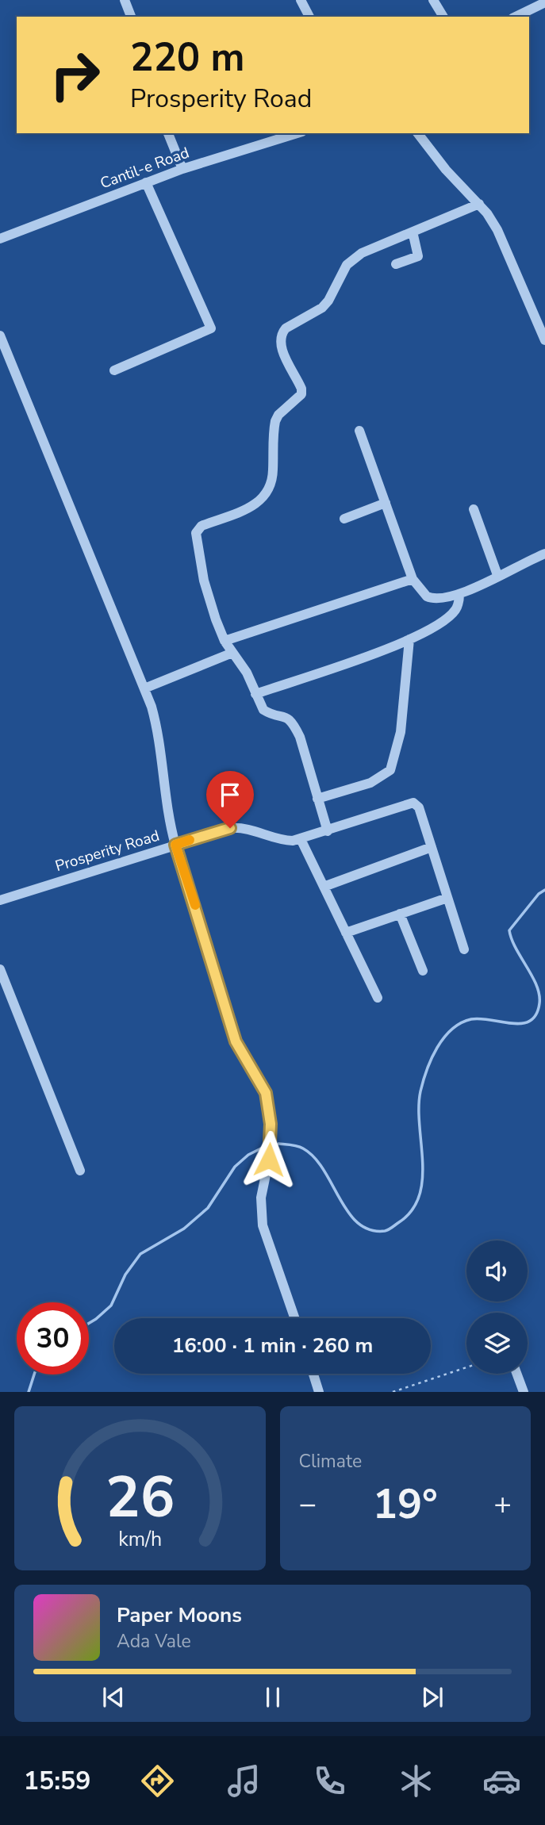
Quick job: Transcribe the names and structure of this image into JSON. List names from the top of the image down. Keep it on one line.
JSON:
{"streets":{"street":["Cantil-e Road","Prosperity Road"]},"page":{"turn":["220 m","Prosperity Road"],"limit":"30","trip":"16:00 · 1 min · 260 m","tile":"Climate","heat":["−","19°","+"],"song":["Paper Moons","Ada Vale"],"tabs":"15:59","gauge":["26","km/h"]}}
